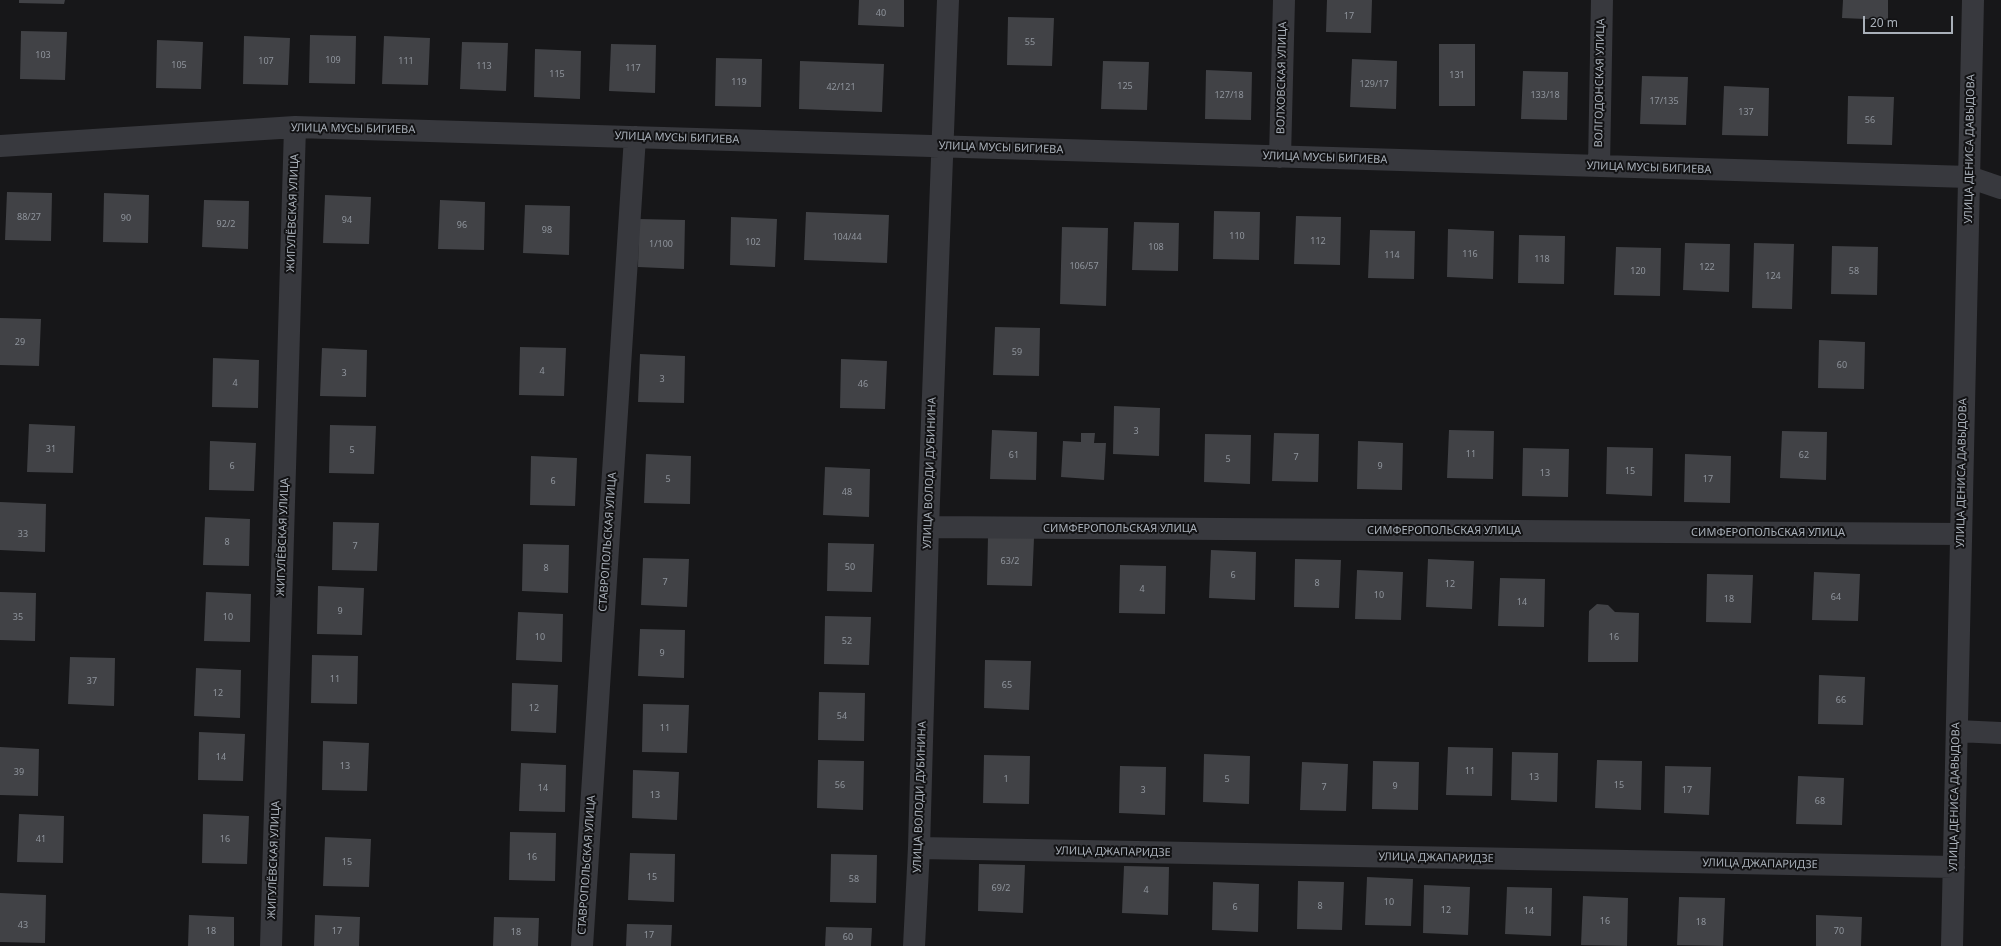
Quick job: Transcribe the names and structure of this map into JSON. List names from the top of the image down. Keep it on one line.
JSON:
{"streets":{"street":["ВОЛХОВСКАЯ УЛИЦА","ВОЛГОДОНСКАЯ УЛИЦА","УЛИЦА МУСЫ БИГИЕВА","УЛИЦА ДЕНИСА ДАВЫДОВА","ЖИГУЛЁВСКАЯ УЛИЦА","УЛИЦА ВОЛОДИ ДУБИНИНА","СИМФЕРОПОЛЬСКАЯ УЛИЦА","СТАВРОПОЛЬСКАЯ УЛИЦА","УЛИЦА ДЖАПАРИДЗЕ"]},"crossings":[["ВОЛХОВСКАЯ УЛИЦА","УЛИЦА МУСЫ БИГИЕВА"],["ВОЛГОДОНСКАЯ УЛИЦА","УЛИЦА МУСЫ БИГИЕВА"],["УЛИЦА МУСЫ БИГИЕВА","УЛИЦА ДЕНИСА ДАВЫДОВА"],["УЛИЦА МУСЫ БИГИЕВА","ЖИГУЛЁВСКАЯ УЛИЦА"],["УЛИЦА МУСЫ БИГИЕВА","УЛИЦА ВОЛОДИ ДУБИНИНА"],["УЛИЦА МУСЫ БИГИЕВА","СТАВРОПОЛЬСКАЯ УЛИЦА"],["УЛИЦА ДЕНИСА ДАВЫДОВА","СИМФЕРОПОЛЬСКАЯ УЛИЦА"],["УЛИЦА ДЕНИСА ДАВЫДОВА","УЛИЦА ДЖАПАРИДЗЕ"],["УЛИЦА ВОЛОДИ ДУБИНИНА","СИМФЕРОПОЛЬСКАЯ УЛИЦА"],["УЛИЦА ВОЛОДИ ДУБИНИНА","УЛИЦА ДЖАПАРИДЗЕ"]],"house_numbers":["40","17","55","103","109","107","111","105","113","117","115","131","119","129/17","125","42/121","127/18","133/18","17/135","137","56","88/27","90","94","92/2","96","98","110","104/44","112","102","1/100","108","116","114","118","106/57","122","120","58","124","29","59","60","4","3","3","4","46","3","31","5","11","61","62","7","5","6","9","15","13","5","17","6","48","33","8","7","63/2","50","8","6","7","8","12","4","10","64","18","14","9","35","10","10","16","52","9","11","37","65","12","66","12","54","11","14","13","11","39","13","1","5","56","15","9","7","14","3","17","13","68","41","16","16","15","15","58","69/2","4","10","8","6","12","14","16","18","43","18","17","70","18","17","60"],"scale_bar":"20 m"}
